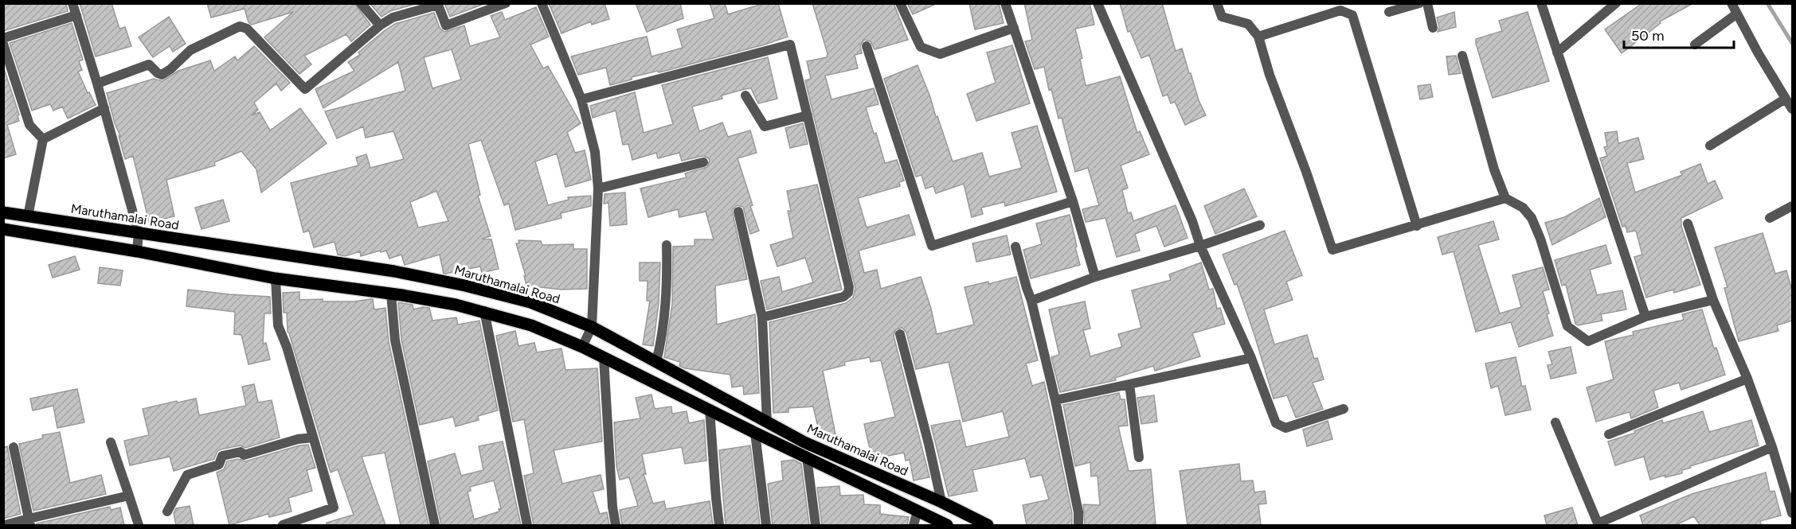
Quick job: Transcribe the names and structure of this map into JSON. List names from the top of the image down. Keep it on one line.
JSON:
{"streets":{"main road":["Maruthamalai Road"]},"scale_bar":"50 m"}
